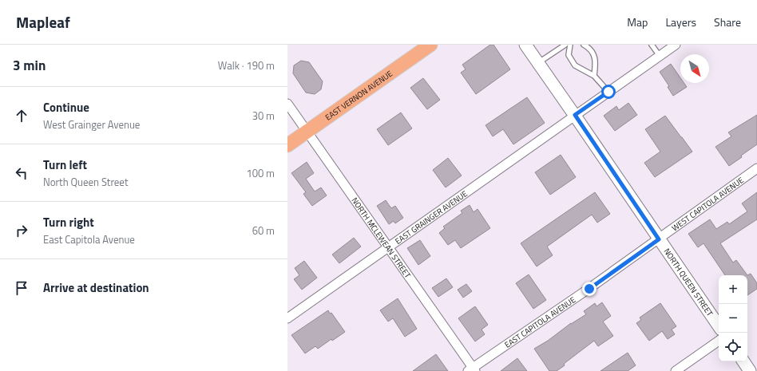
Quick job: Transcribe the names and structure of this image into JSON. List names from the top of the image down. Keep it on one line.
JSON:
{"streets":{"main road":["EAST VERNON AVENUE","NORTH QUEEN STREET"],"street":["WEST CAPITOLA AVENUE","EAST GRAINGER AVENUE","NORTH MCLEWEAN STREET","EAST CAPITOLA AVENUE"]},"crossings":[["EAST VERNON AVENUE","NORTH MCLEWEAN STREET"],["WEST CAPITOLA AVENUE","NORTH QUEEN STREET"],["WEST CAPITOLA AVENUE","EAST CAPITOLA AVENUE"],["EAST GRAINGER AVENUE","NORTH MCLEWEAN STREET"],["EAST GRAINGER AVENUE","NORTH QUEEN STREET"],["NORTH MCLEWEAN STREET","EAST CAPITOLA AVENUE"],["NORTH QUEEN STREET","EAST CAPITOLA AVENUE"]],"north":"bottom right","page":{"header":"Mapleaf","nav":["Map","Layers","Share"],"heading":["3 min","Walk · 190 m"],"list":[["Continue","West Grainger Avenue","30 m"],["Turn left","North Queen Street","100 m"],["Turn right","East Capitola Avenue","60 m"],"Arrive at destination"],"map_buttons":["+","−"]}}
